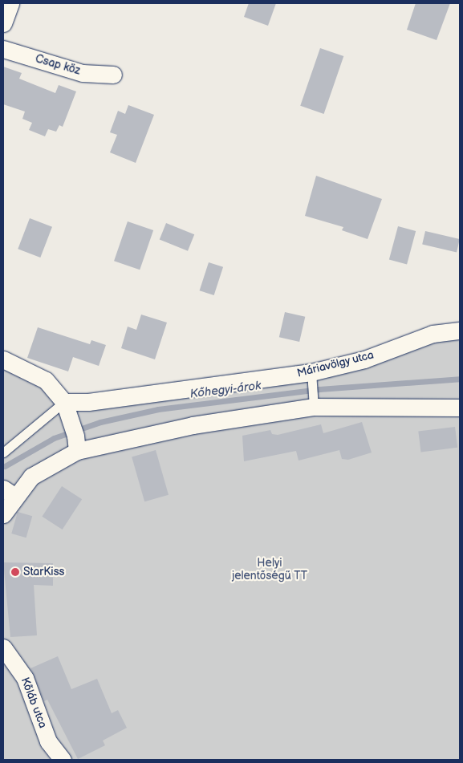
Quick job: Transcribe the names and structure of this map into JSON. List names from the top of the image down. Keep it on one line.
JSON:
{"streets":{"street":["Csap köz","Máriavölgy utca","Kőláb utca"]},"water":["Kőhegyi-árok"],"parks":["Helyi jelentőségű TT"],"places":["StarKiss"]}
